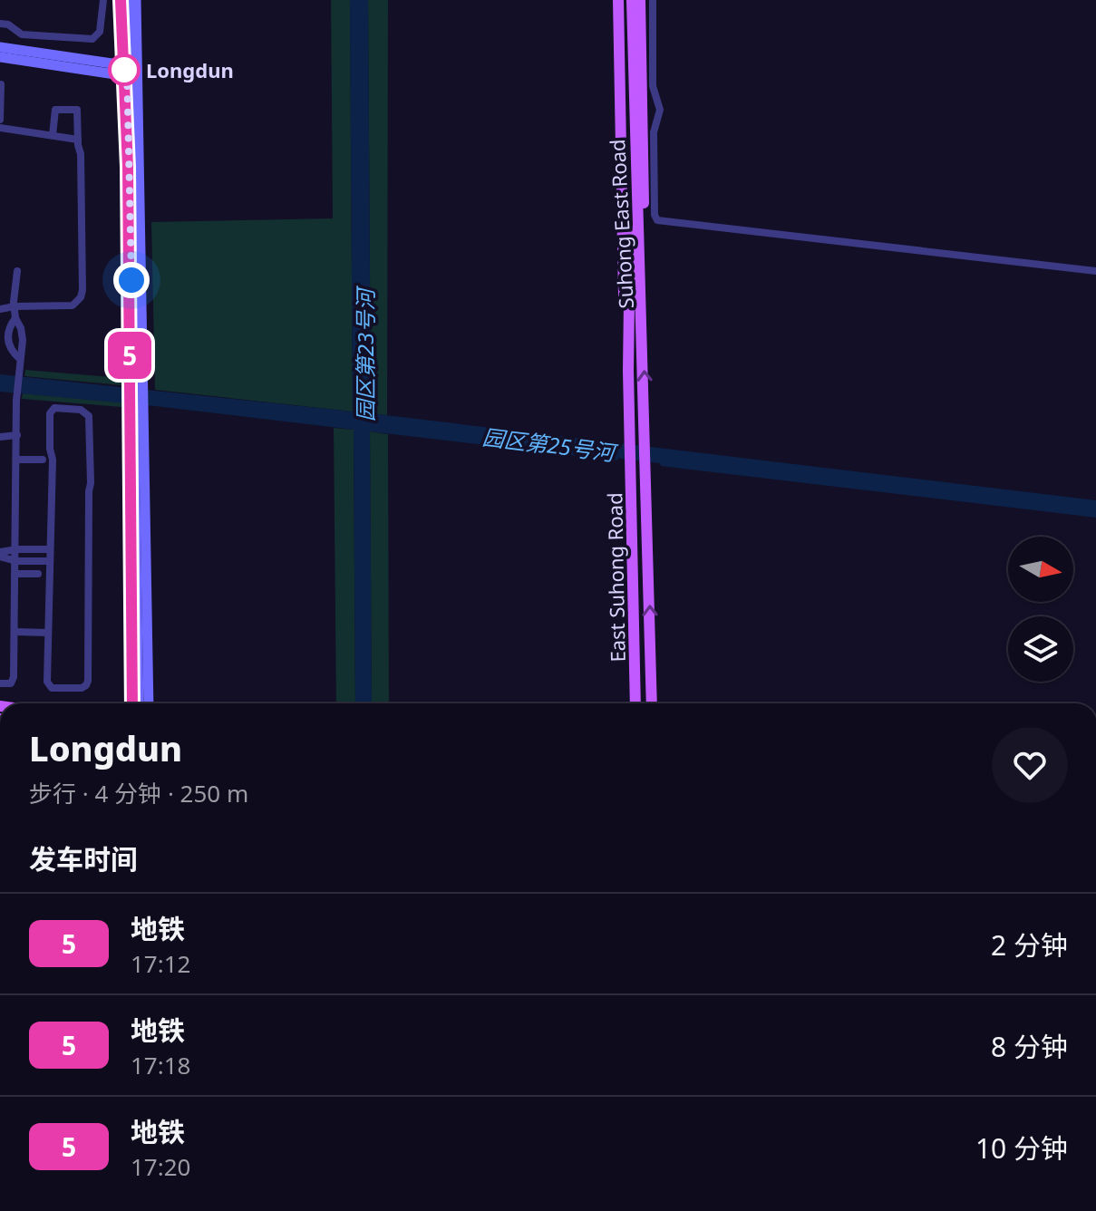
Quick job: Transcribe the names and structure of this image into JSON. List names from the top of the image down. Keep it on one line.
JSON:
{"streets":{"main road":["Suhong East Road","East Suhong Road"]},"crossings":[["Suhong East Road","East Suhong Road"]],"water":["园区第23号河","园区第25号河"],"places":["Longdun"],"lines":["metro line 5"],"north":"right","page":{"on_map":"5","heading":[["Longdun","步行 · 4 分钟 · 250 m"],"发车时间"],"list":[{"mark":"5","name":"地铁","note":"17:12","value":"2 分钟"},{"mark":"5","name":"地铁","note":"17:18","value":"8 分钟"},{"mark":"5","name":"地铁","note":"17:20","value":"10 分钟"}]}}
